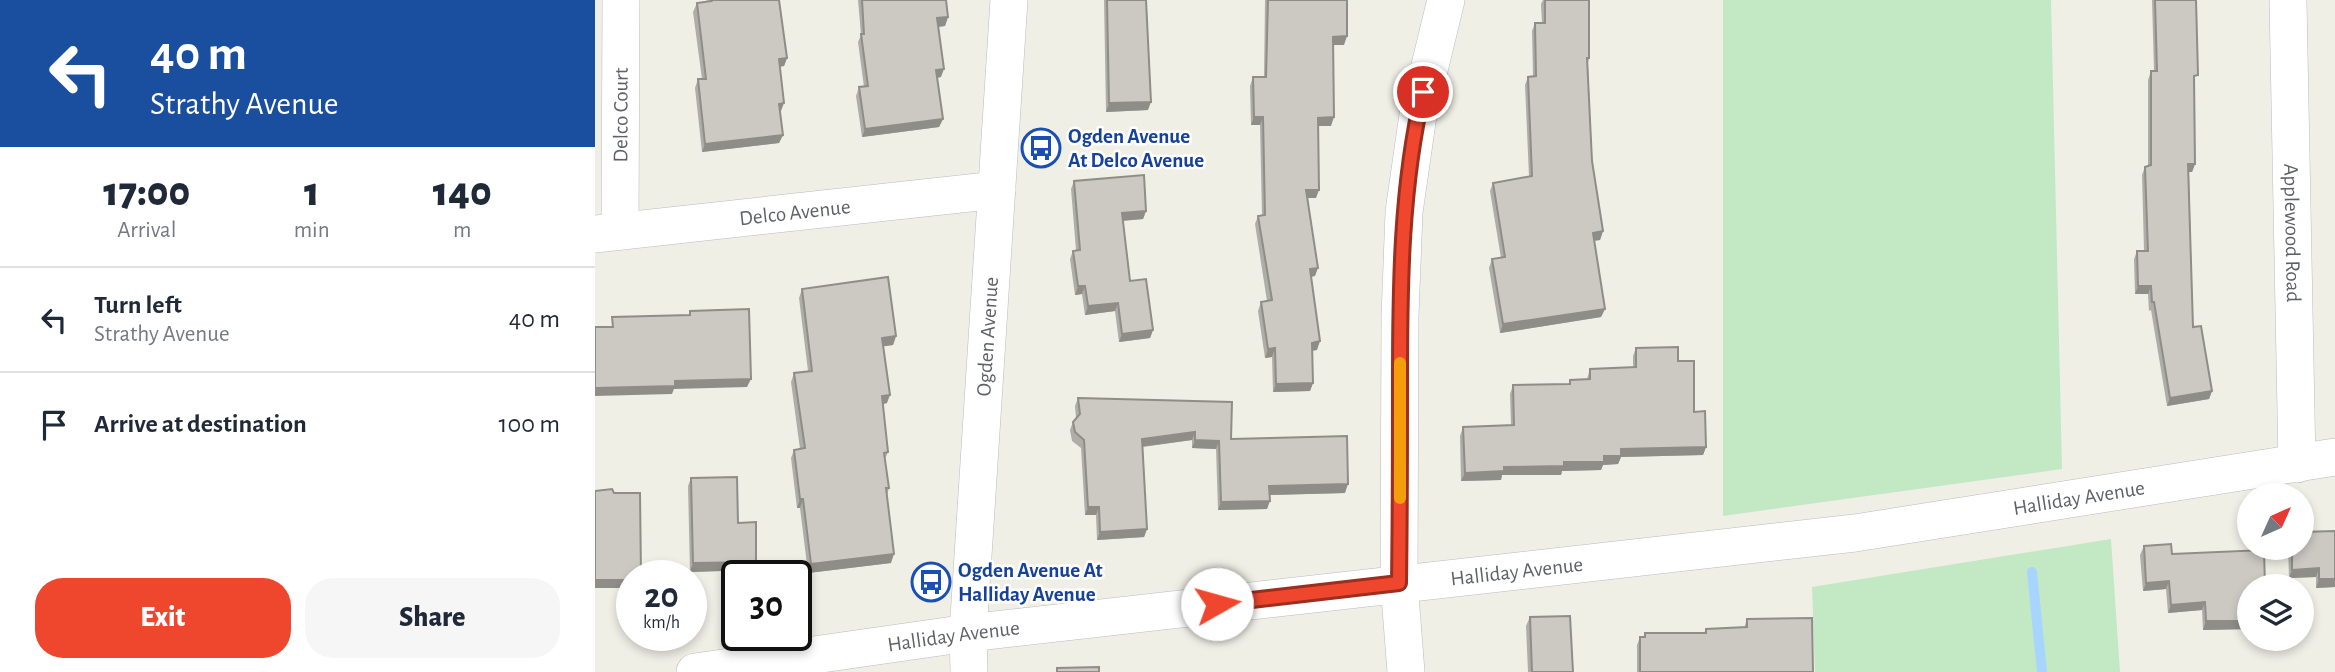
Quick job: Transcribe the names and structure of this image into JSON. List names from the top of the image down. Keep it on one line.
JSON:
{"streets":{"street":["Delco Court","Delco Avenue","Applewood Road","Ogden Avenue","Halliday Avenue"]},"crossings":[["Delco Court","Delco Avenue"],["Delco Avenue","Ogden Avenue"],["Applewood Road","Halliday Avenue"],["Ogden Avenue","Halliday Avenue"]],"places":{"bus stop":["Ogden Avenue At Delco Avenue","Ogden Avenue At Halliday Avenue"]},"north":"top right","page":{"turn":["40 m","Strathy Avenue"],"eta":["17:00","Arrival","1","min","140","m"],"list":[{"name":"Turn left","note":"Strathy Avenue","value":"40 m"},{"name":"Arrive at destination","value":"100 m"}],"speed":"20 km/h","limit":"30","buttons":["Exit","Share"]}}
